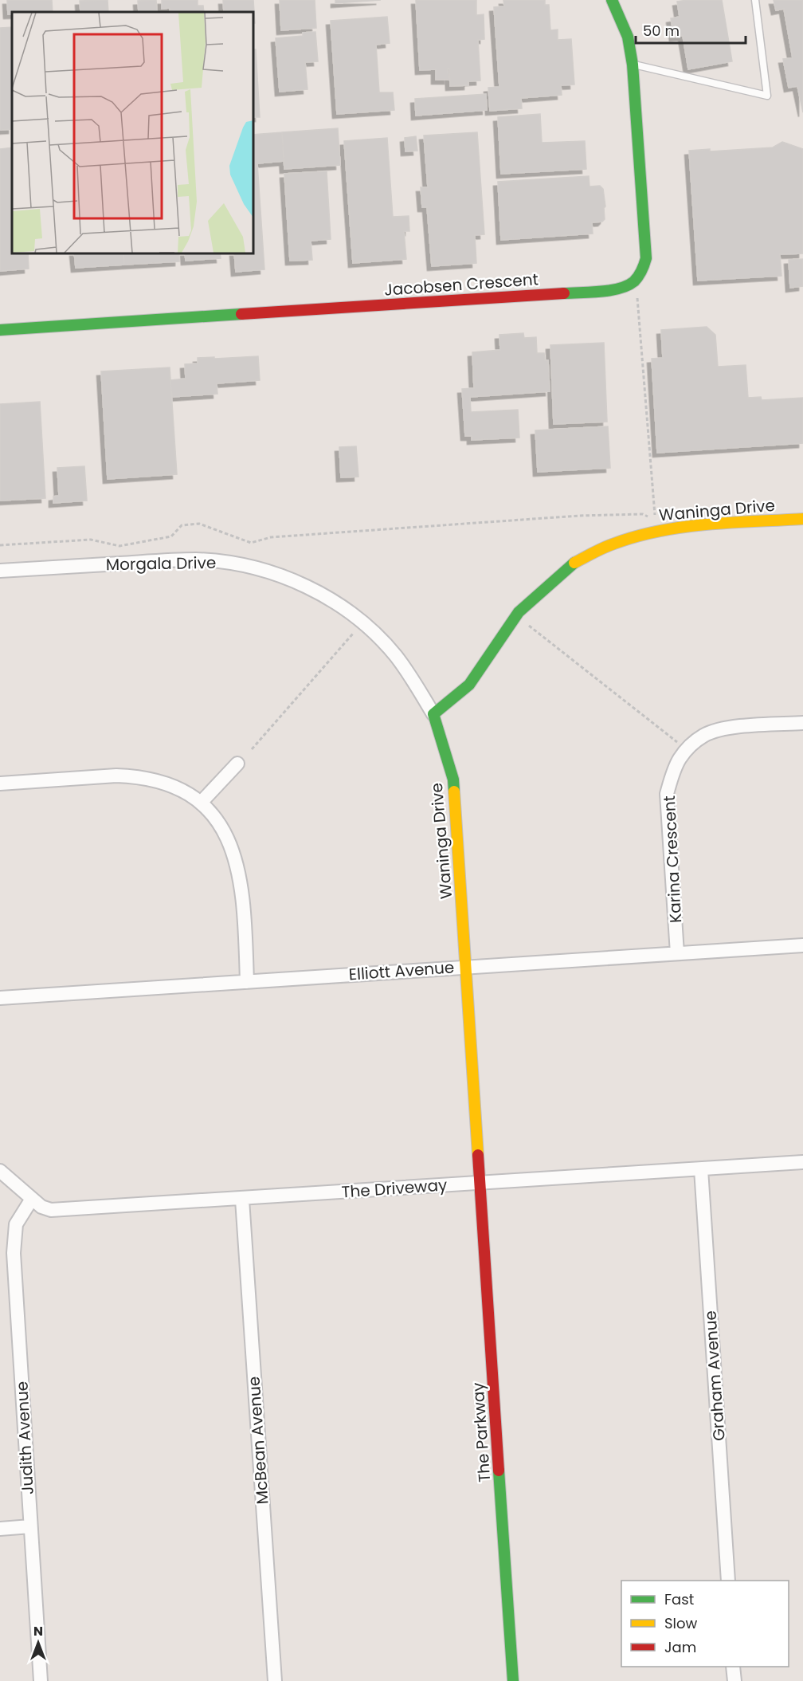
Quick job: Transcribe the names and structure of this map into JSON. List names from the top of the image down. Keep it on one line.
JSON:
{"streets":{"street":["Jacobsen Crescent","Waninga Drive","Morgala Drive","Karina Crescent","Elliott Avenue","The Driveway","Graham Avenue","The Parkway","Judith Avenue","McBean Avenue"]},"crossings":[["Waninga Drive","Morgala Drive"],["Waninga Drive","Elliott Avenue"],["Waninga Drive","The Driveway"],["Waninga Drive","The Parkway"],["Karina Crescent","Elliott Avenue"],["The Driveway","Graham Avenue"],["The Driveway","The Parkway"],["The Driveway","Judith Avenue"],["The Driveway","McBean Avenue"]],"legend":["Fast","Slow","Jam"],"scale_bar":"50 m","north":"top"}
